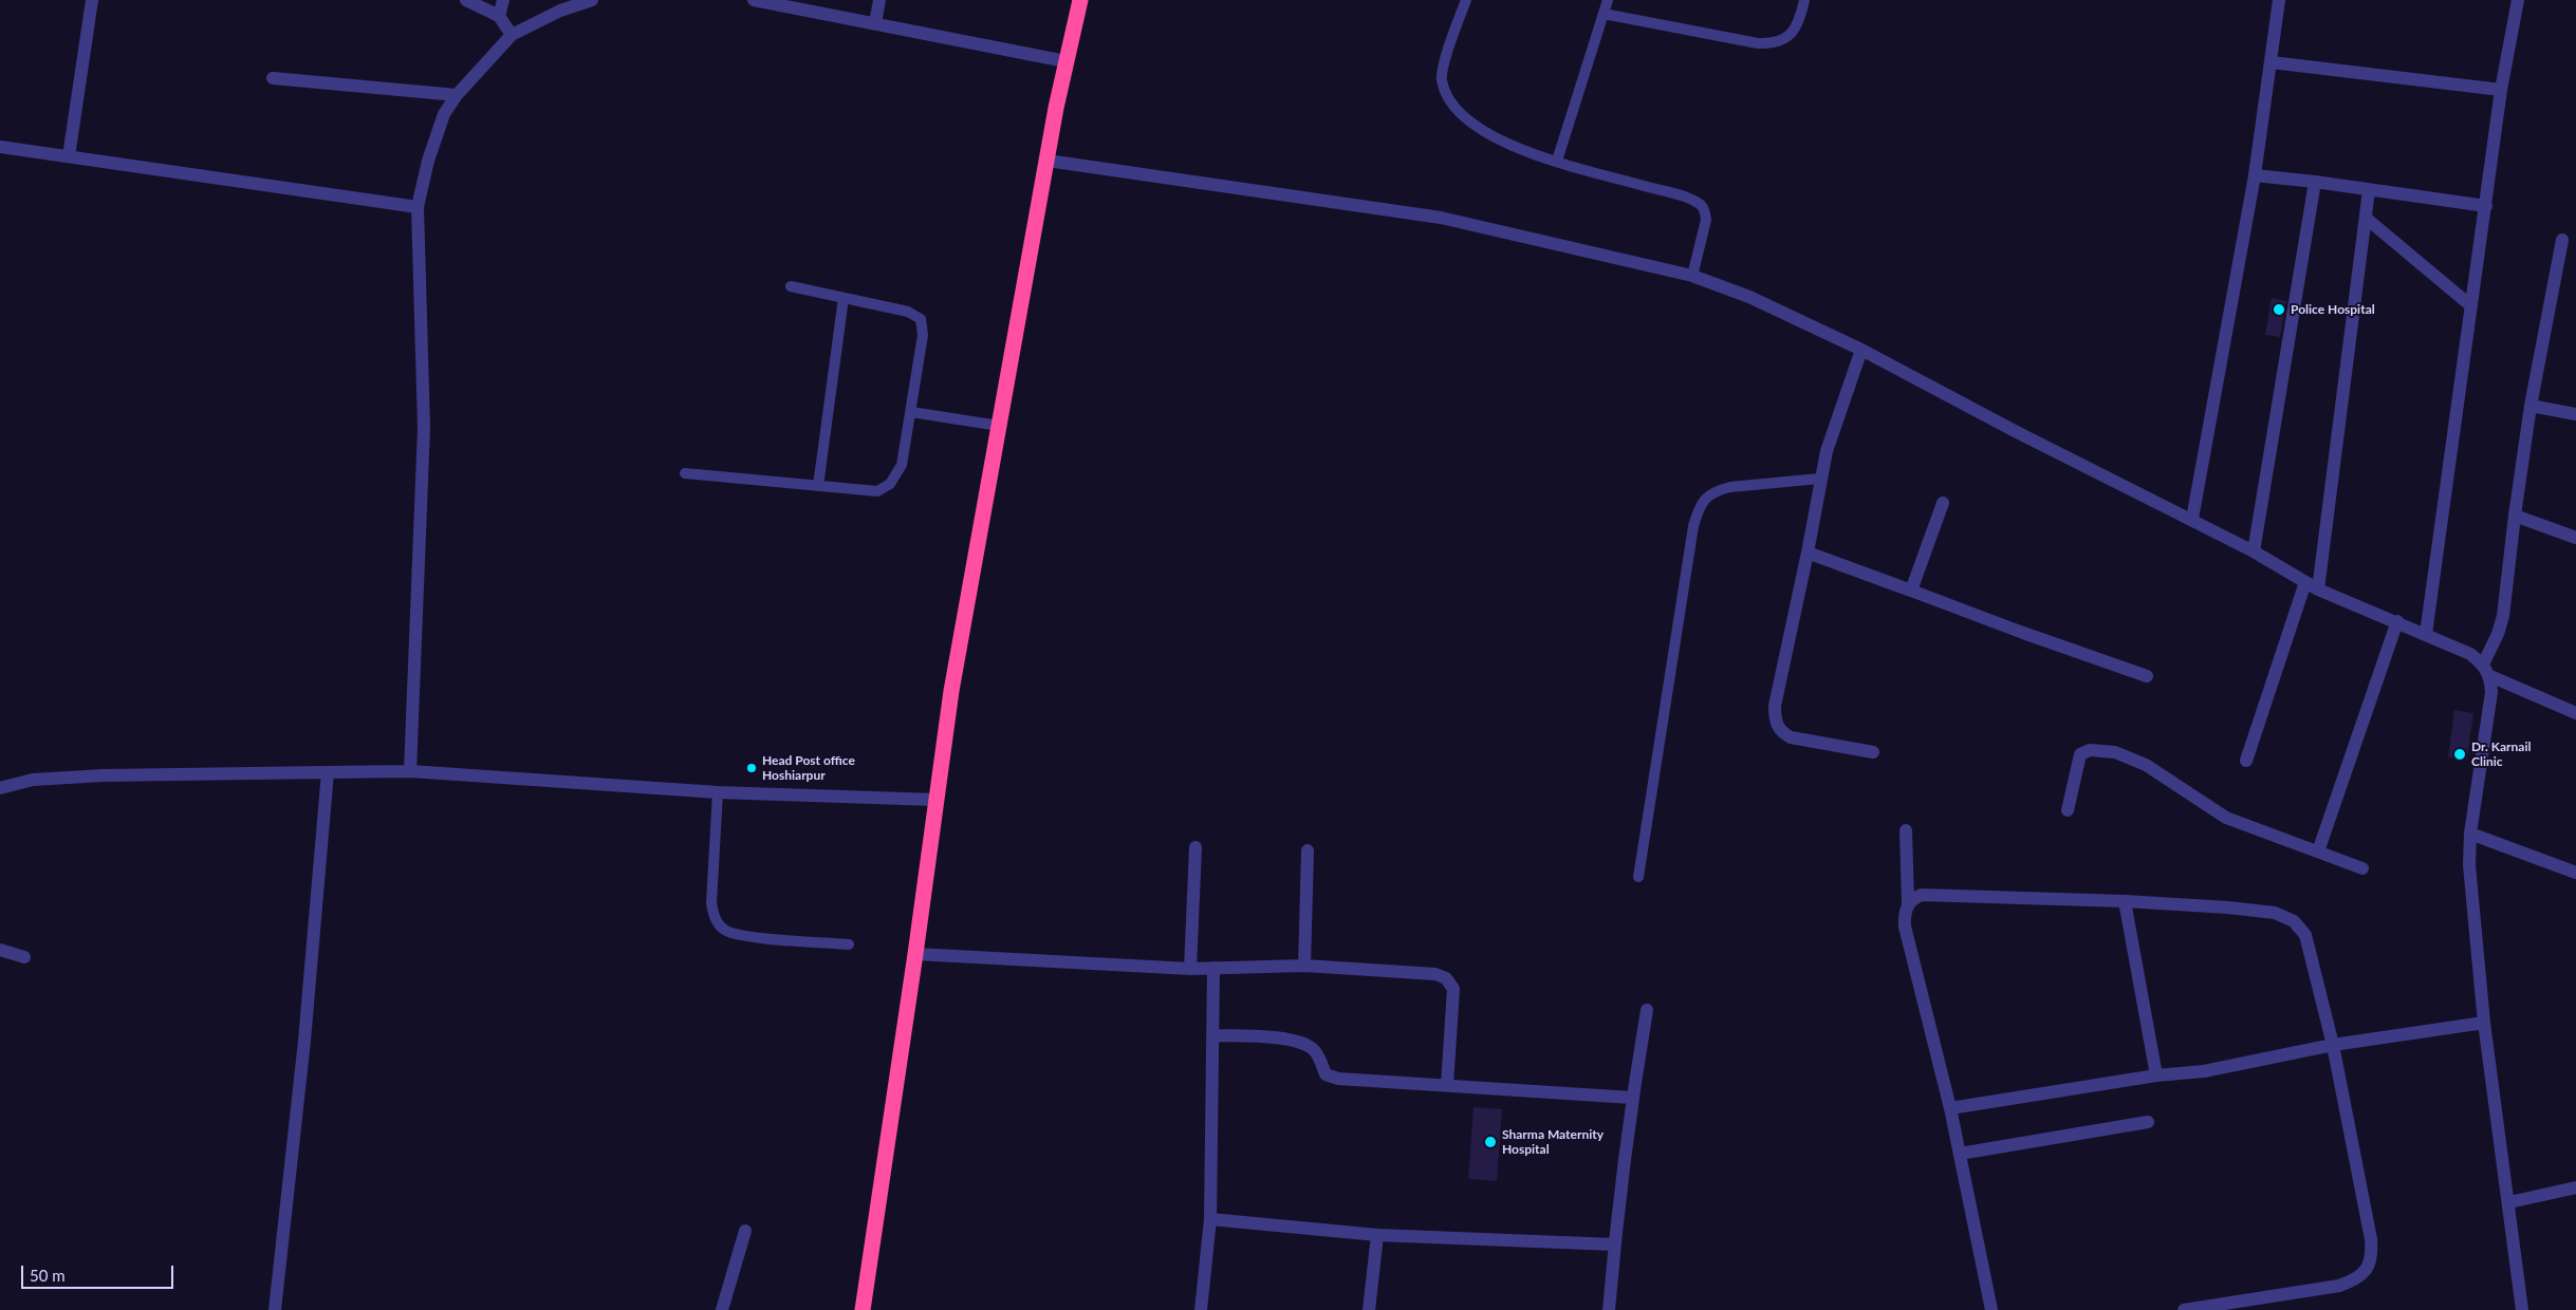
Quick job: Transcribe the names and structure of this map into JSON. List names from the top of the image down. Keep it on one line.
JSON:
{"places":["Police Hospital","Dr. Karnail Clinic","Head Post office Hoshiarpur","Sharma Maternity Hospital"],"scale_bar":"50 m"}
